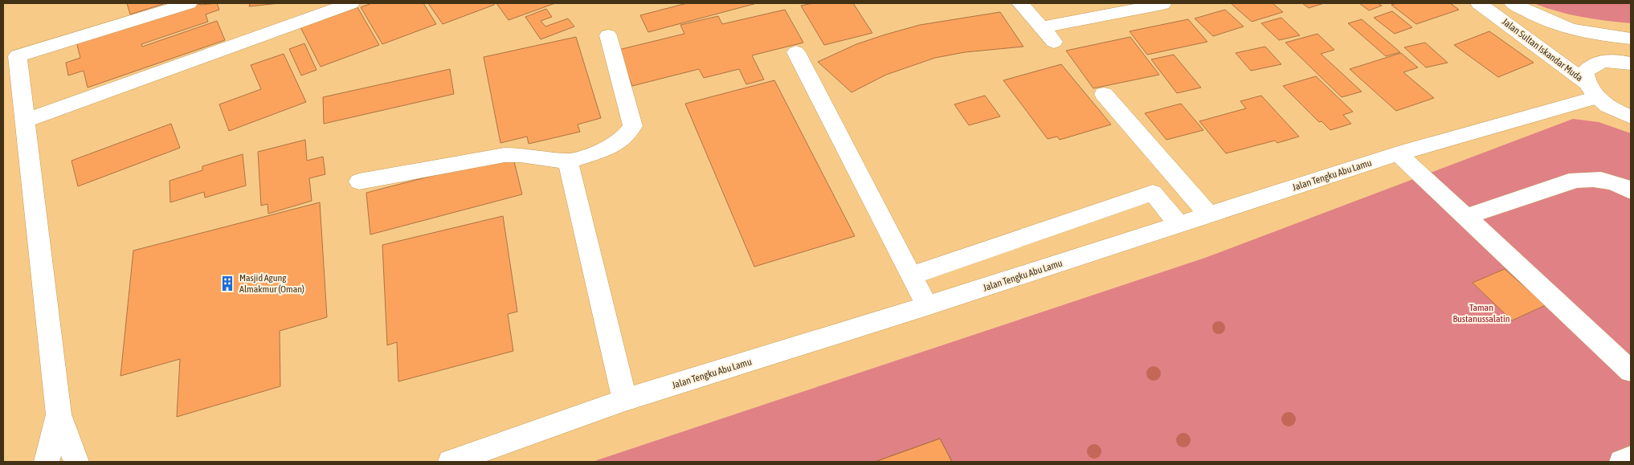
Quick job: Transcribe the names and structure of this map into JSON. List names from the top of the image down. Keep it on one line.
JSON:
{"streets":{"main road":["Jalan Sultan Iskandar Muda","Jalan Tengku Abu Lamu"]},"crossings":[["Jalan Sultan Iskandar Muda","Jalan Tengku Abu Lamu"]],"parks":["Taman Bustanussalatin"],"places":{"building":["Masjid Agung Almakmur (Oman)"]}}
